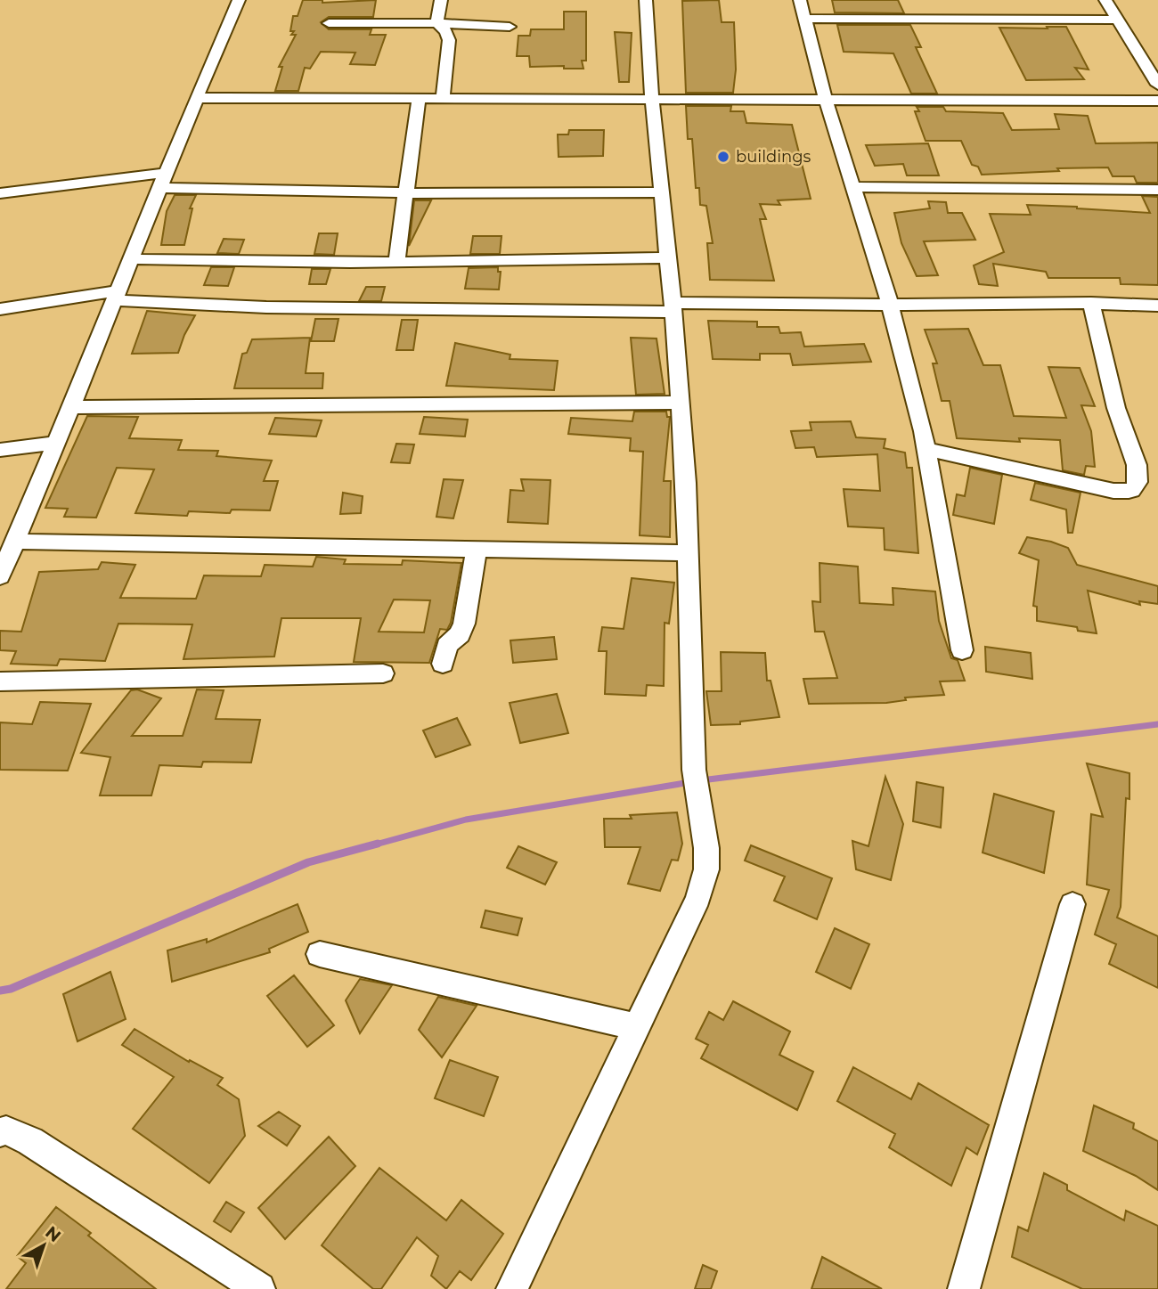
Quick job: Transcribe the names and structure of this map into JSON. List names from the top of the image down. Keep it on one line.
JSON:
{"places":["buildings"],"north":"top right"}
